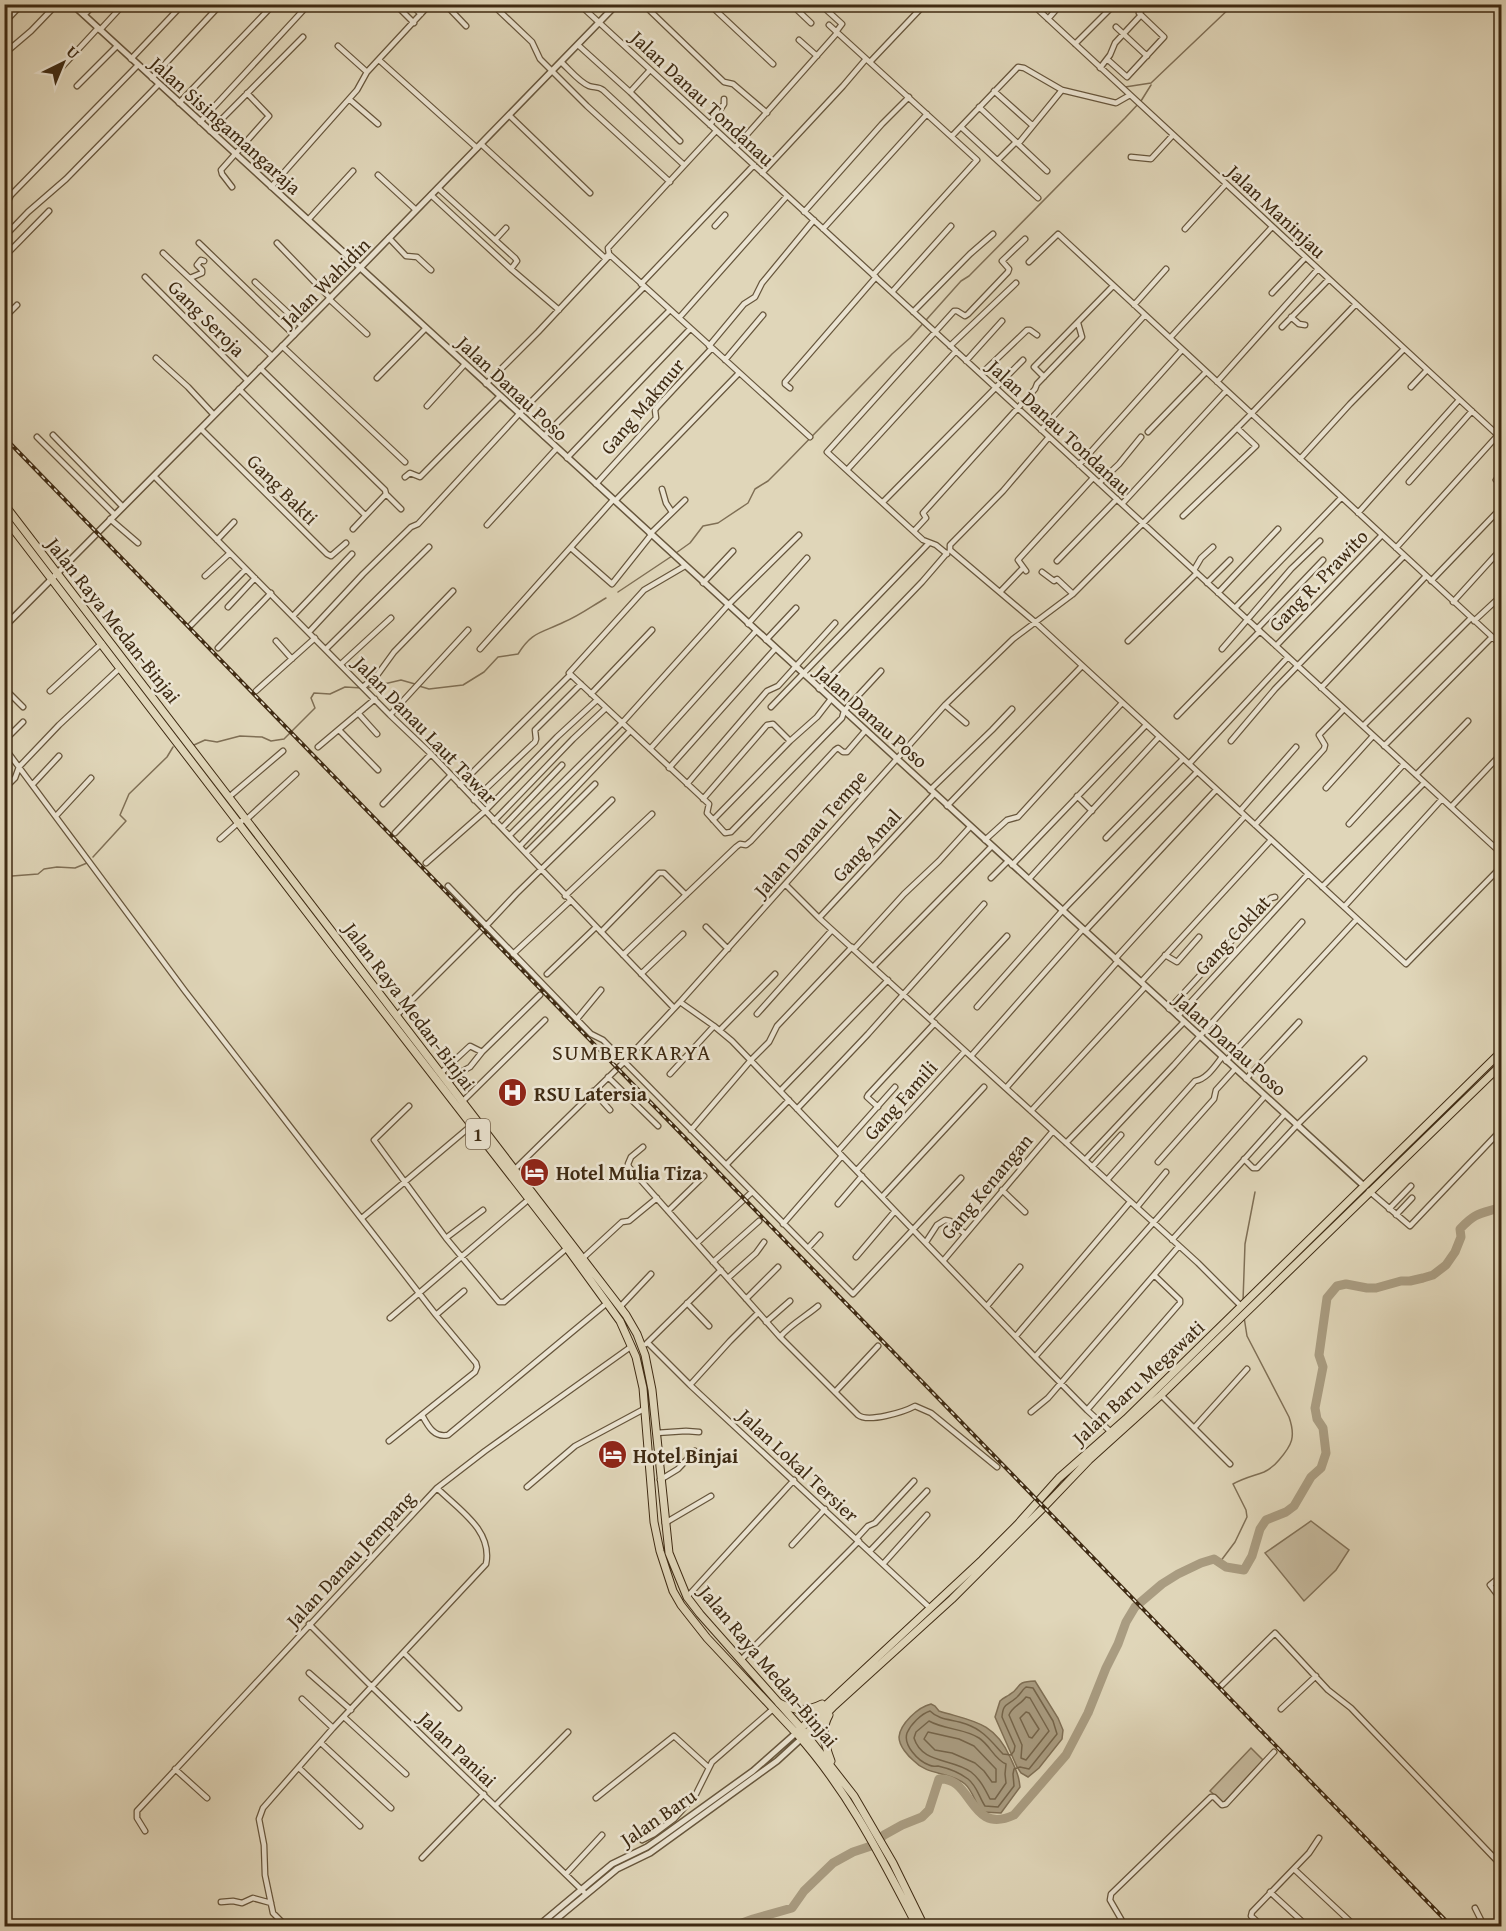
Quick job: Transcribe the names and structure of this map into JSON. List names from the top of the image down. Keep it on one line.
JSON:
{"streets":{"main road":["Jalan Raya Medan-Binjai","1","Jalan Baru Megawati"],"street":["Jalan Danau Tondanau","Jalan Sisingamangaraja","Jalan Maninjau","Jalan Wahidin","Gang Seroja","Jalan Danau Poso","Gang Makmur","Gang Bakti","Gang R. Prawito","Jalan Danau Laut Tawar","Jalan Danau Tempe","Gang Amal","Gang Coklat","Gang Famili","Gang Kenangan","Jalan Lokal Tersier","Jalan Danau Jempang","Jalan Paniai","Jalan Baru"]},"crossings":[["Jalan Danau Tondanau","Jalan Wahidin"],["Jalan Danau Tondanau","Gang Makmur"],["Jalan Danau Tondanau","Gang R. Prawito"],["Jalan Danau Tondanau","Jalan Danau Tempe"],["Jalan Sisingamangaraja","Jalan Wahidin"],["Jalan Sisingamangaraja","Jalan Danau Poso"],["Jalan Maninjau","Jalan Danau Tempe"],["Jalan Wahidin","Gang Seroja"],["Jalan Wahidin","Jalan Danau Poso"],["Jalan Wahidin","Gang Bakti"],["Jalan Wahidin","Jalan Raya Medan-Binjai"],["Jalan Wahidin","Jalan Danau Laut Tawar"],["Jalan Danau Poso","Gang Makmur"],["Jalan Danau Poso","Jalan Danau Tempe"],["Jalan Danau Poso","Gang Amal"],["Jalan Danau Poso","Gang Coklat"],["Jalan Danau Poso","Jalan Baru Megawati"],["Jalan Raya Medan-Binjai","Jalan Danau Tempe"],["Jalan Raya Medan-Binjai","Jalan Baru Megawati"],["Jalan Raya Medan-Binjai","Jalan Lokal Tersier"],["Jalan Raya Medan-Binjai","Jalan Danau Jempang"],["Jalan Raya Medan-Binjai","Jalan Baru"],["Jalan Danau Laut Tawar","Jalan Danau Tempe"],["Jalan Baru Megawati","Jalan Lokal Tersier"],["Jalan Baru Megawati","Jalan Baru"],["Jalan Danau Jempang","Jalan Paniai"],["Jalan Paniai","Jalan Baru"]],"districts":["SUMBERKARYA"],"places":{"hospital":["RSU Latersia"],"hotel":["Hotel Mulia Tiza","Hotel Binjai"]},"north":"top right"}
